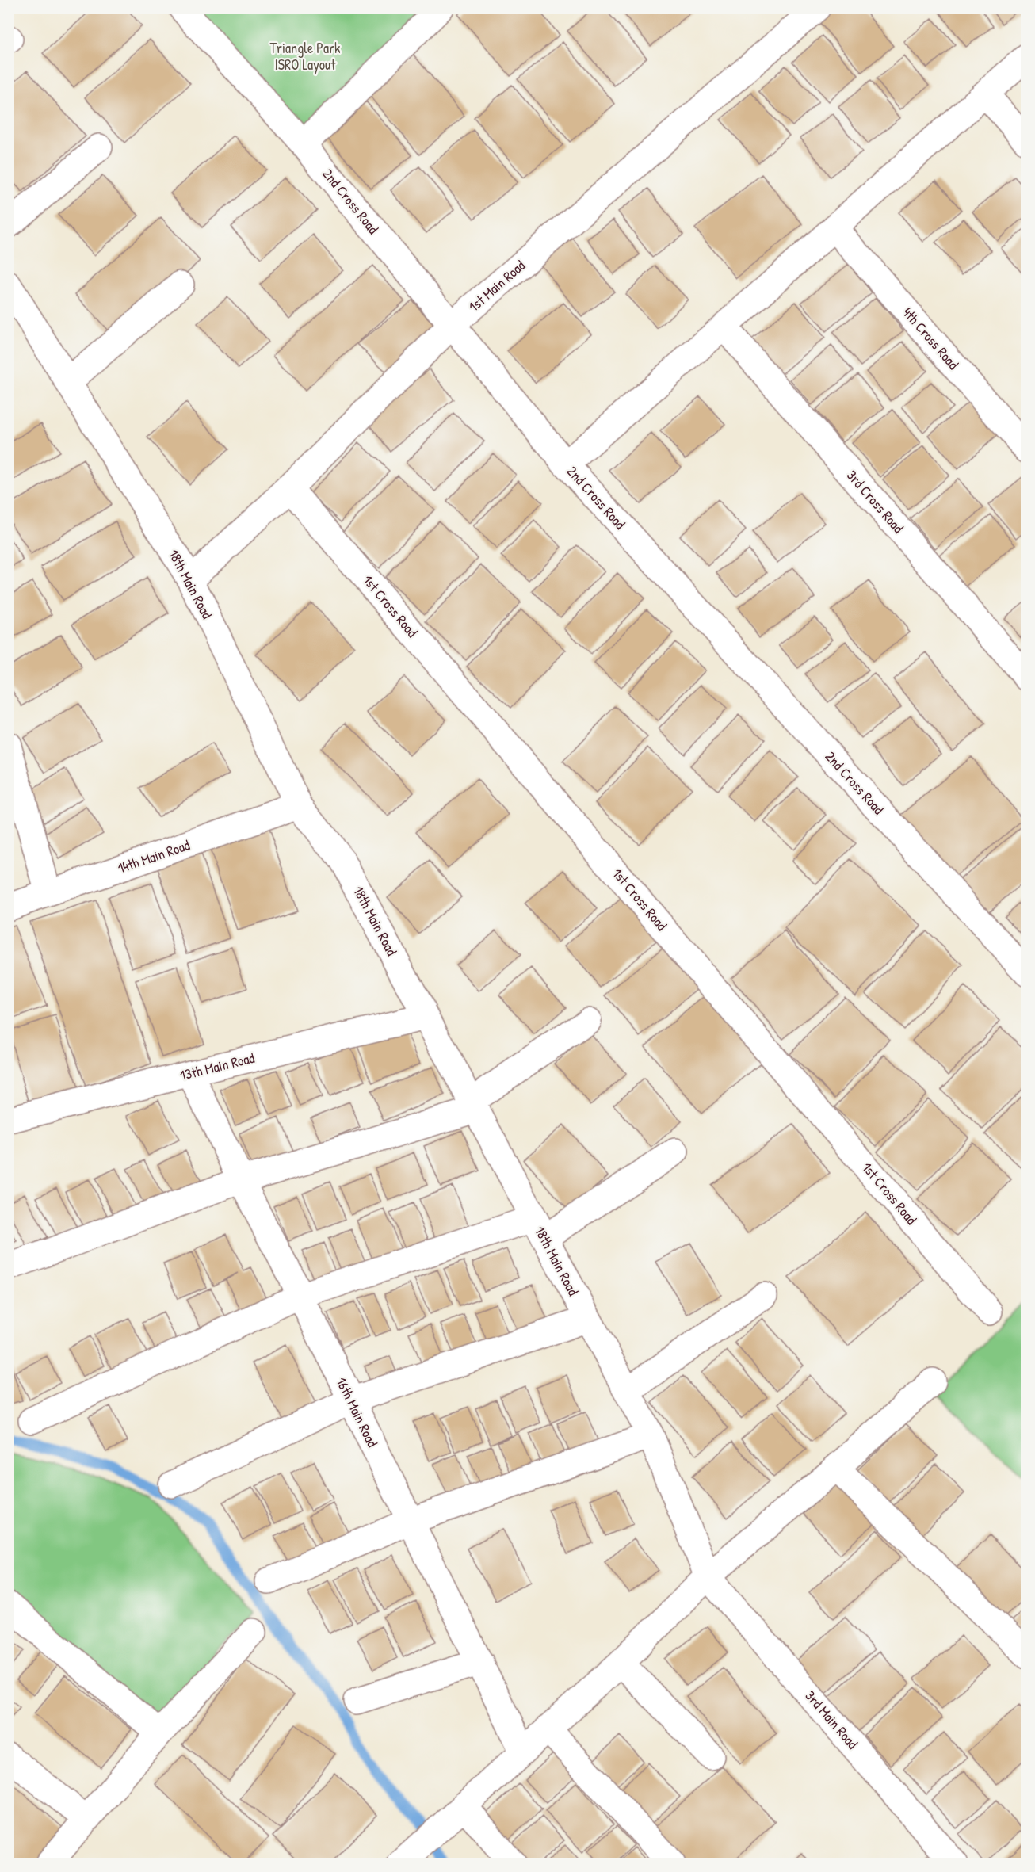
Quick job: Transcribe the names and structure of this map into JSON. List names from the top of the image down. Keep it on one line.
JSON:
{"streets":{"street":["2nd Cross Road","1st Main Road","4th Cross Road","3rd Cross Road","18th Main Road","1st Cross Road","14th Main Road","13th Main Road","16th Main Road","3rd Main Road"]},"crossings":[["2nd Cross Road","1st Main Road"],["1st Main Road","18th Main Road"],["1st Main Road","1st Cross Road"],["18th Main Road","14th Main Road"],["18th Main Road","13th Main Road"],["18th Main Road","3rd Main Road"],["13th Main Road","16th Main Road"]],"parks":["Triangle Park ISRO Layout"]}
